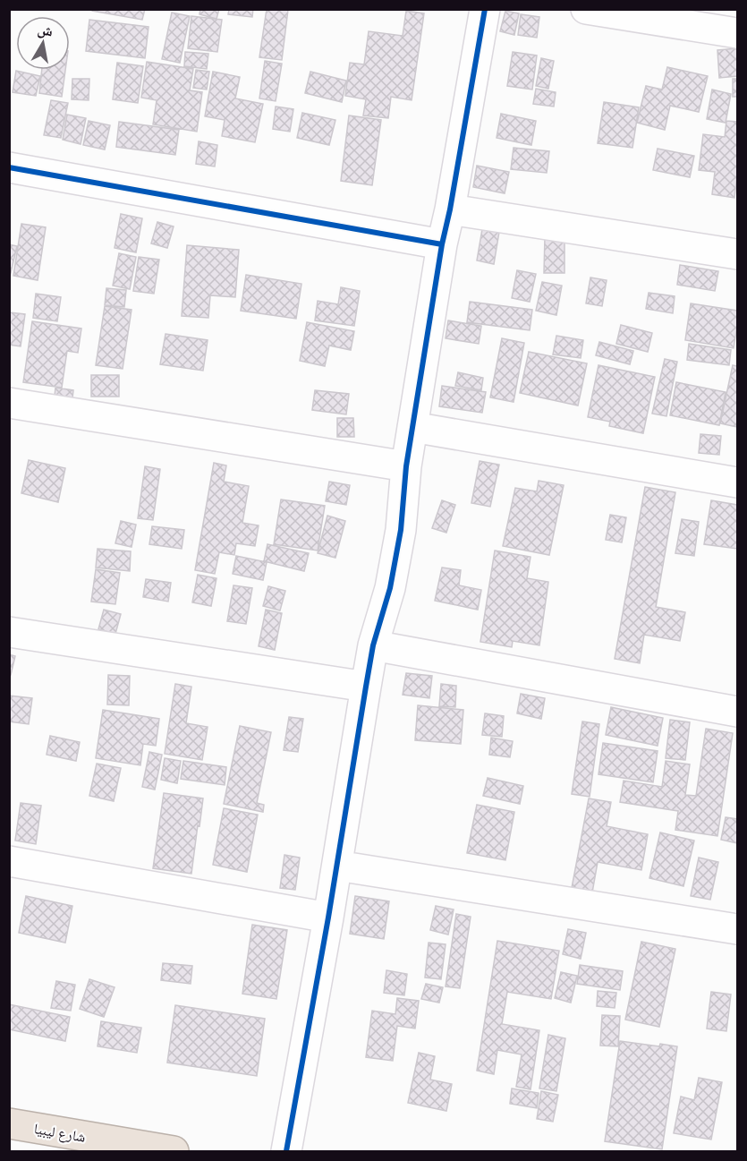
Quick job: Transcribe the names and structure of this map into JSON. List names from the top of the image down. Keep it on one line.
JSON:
{"streets":{"highway":["شارع ليبيا"]},"north":"top"}
